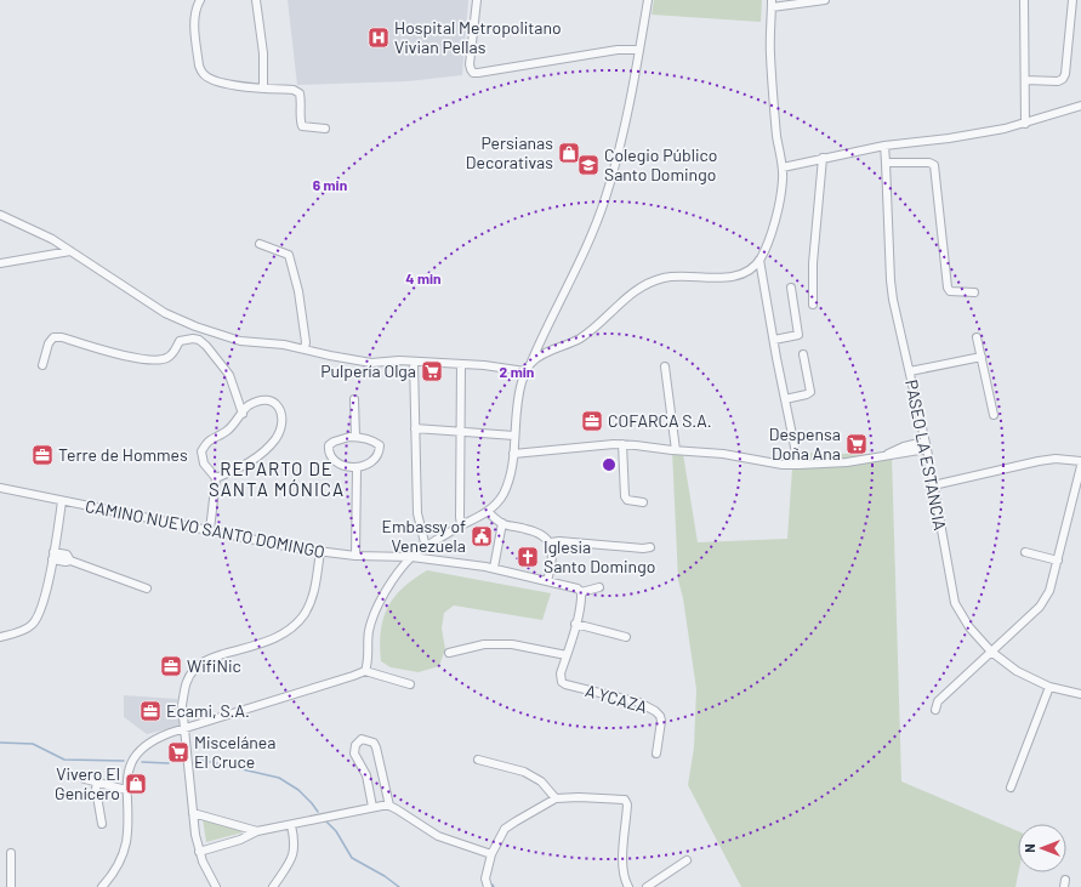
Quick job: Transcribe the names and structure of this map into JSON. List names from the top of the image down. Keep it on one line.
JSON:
{"streets":{"street":["PASEO LA ESTANCIA","CAMINO NUEVO SANTO DOMINGO","A YCAZA"]},"districts":["REPARTO DE SANTA MÓNICA"],"places":{"hospital":["Hospital Metropolitano Vivian Pellas"],"shop":["Persianas Decorativas","Vivero El Genícero"],"school or university":["Colegio Público Santo Domingo"],"supermarket":["Pulpería Olga","Despensa Doña Ana","Miscelánea El Cruce"],"office":["COFARCA S.A.","Terre de Hommes","WifiNic","Ecami, S.A."],"public building":["Embassy of Venezuela"],"church":["Iglesia Santo Domingo"]},"north":"left","rings":["6 min","4 min","2 min"]}
